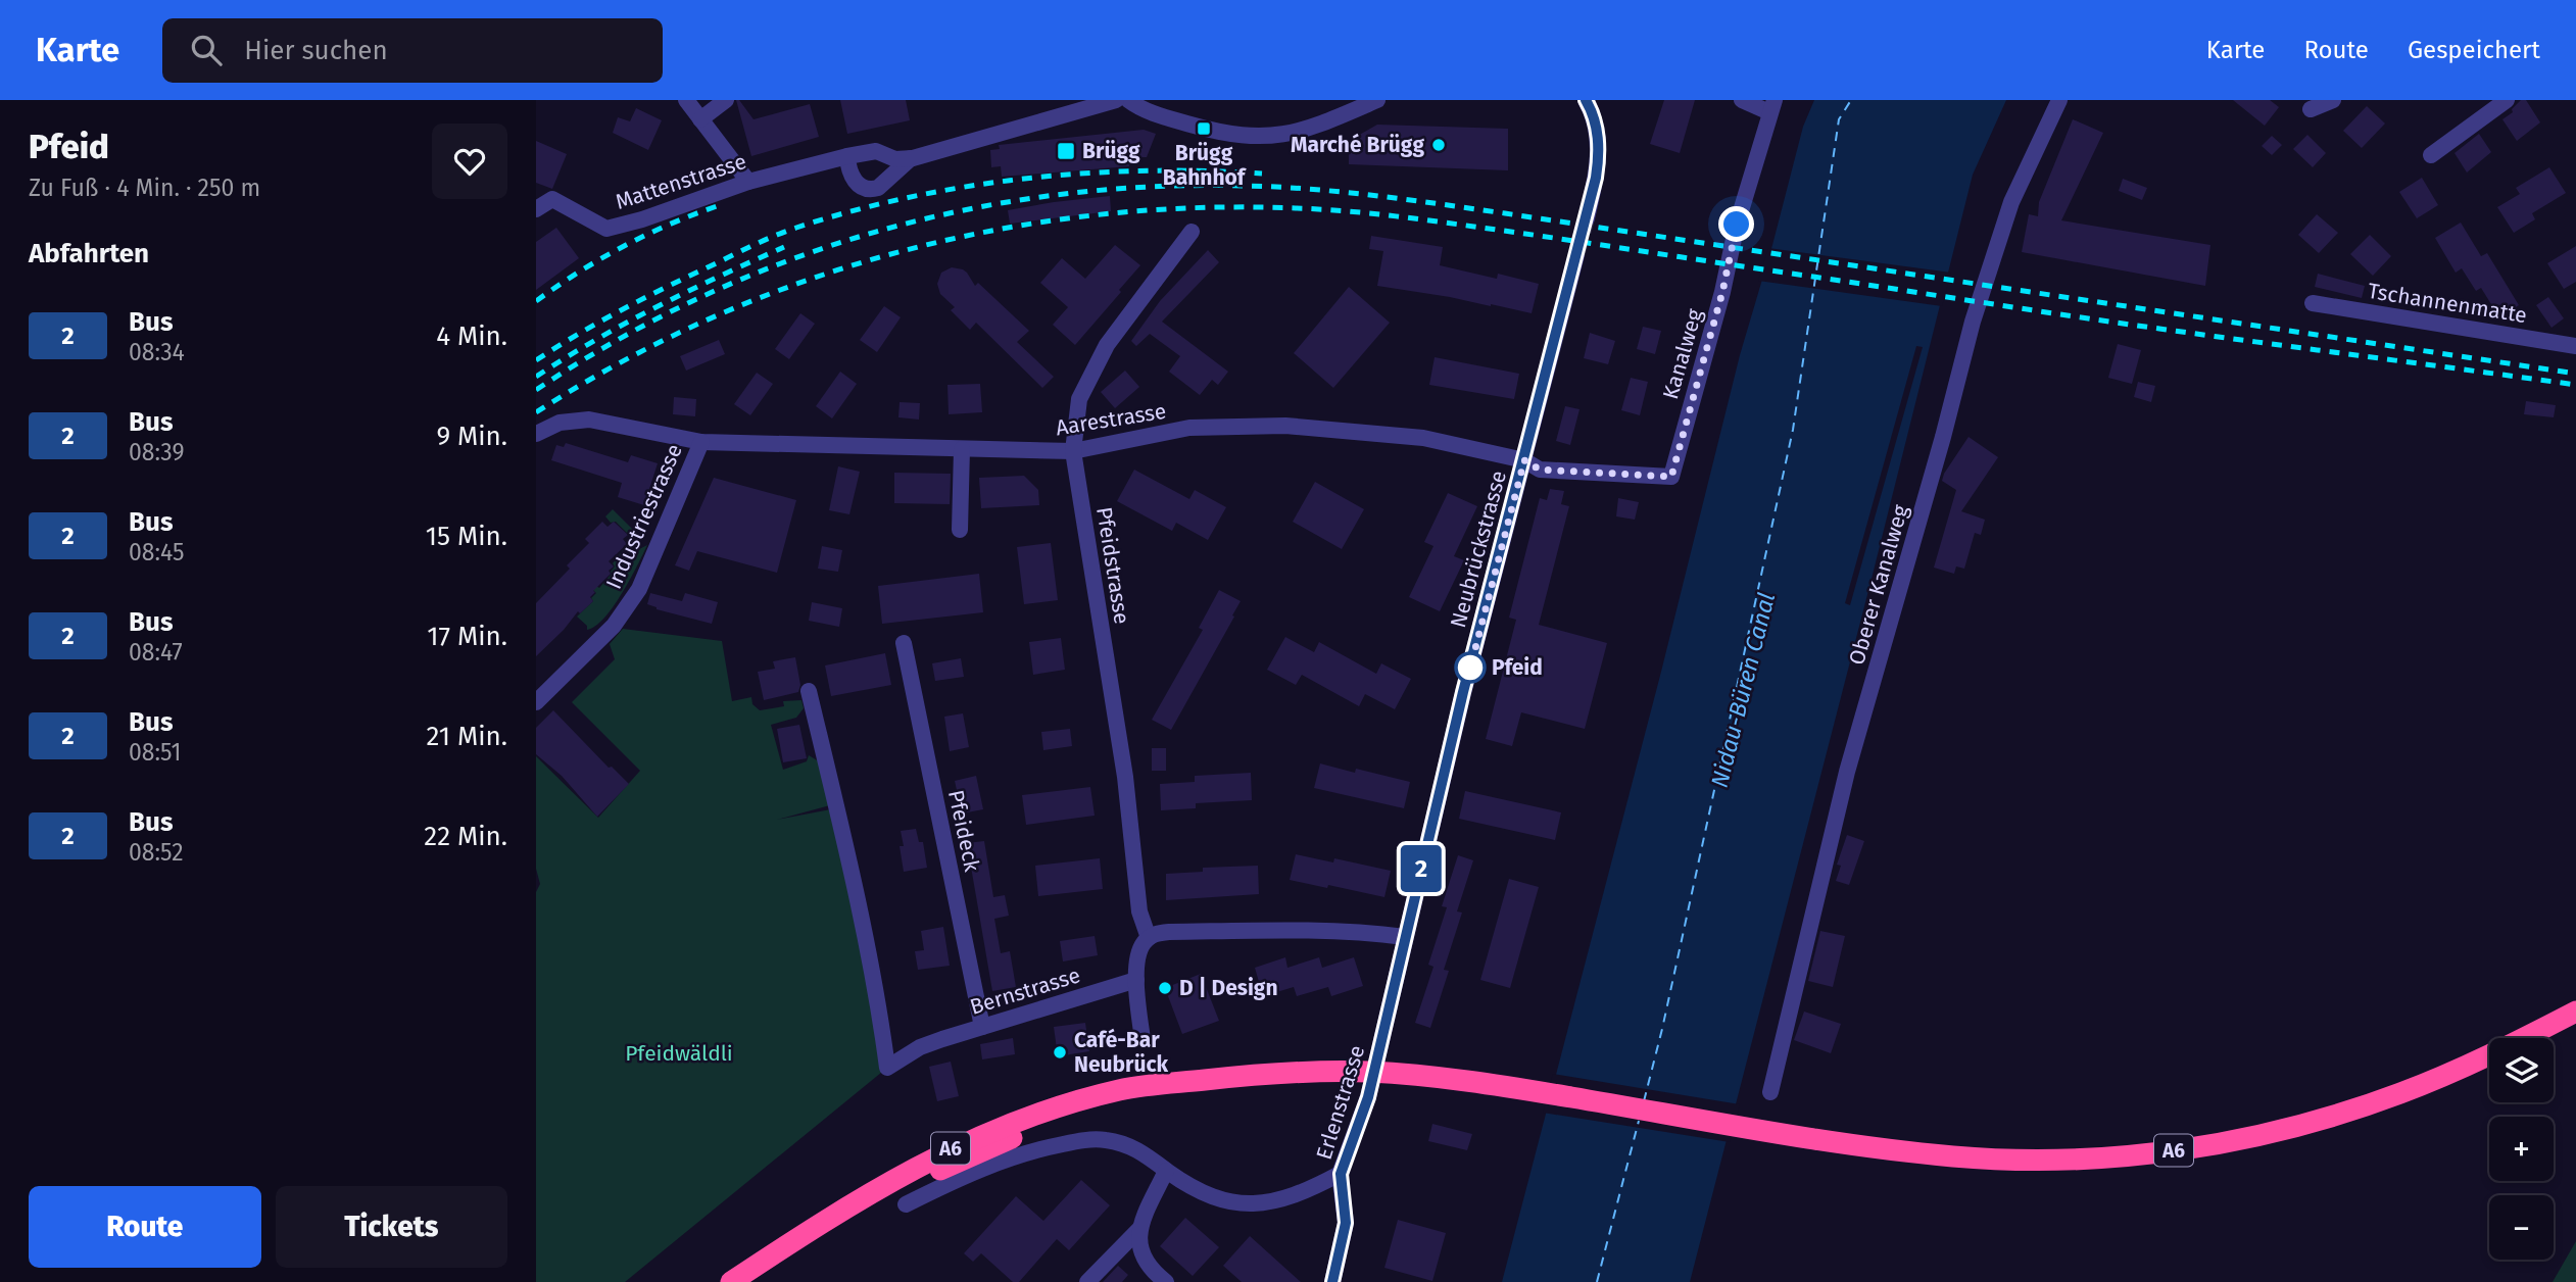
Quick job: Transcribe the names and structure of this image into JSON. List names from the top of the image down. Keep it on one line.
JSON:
{"streets":{"highway":["A6"],"street":["Mattenstrasse","Tschannenmatte","Kanalweg","Aarestrasse","Industriestrasse","Neubrückstrasse","Pfeidstrasse","Oberer Kanalweg","Pfeideck","Bernstrasse","Erlenstrasse"]},"crossings":[["Kanalweg","Aarestrasse"],["Kanalweg","Neubrückstrasse"],["Aarestrasse","Industriestrasse"],["Aarestrasse","Neubrückstrasse"],["Aarestrasse","Pfeidstrasse"],["Neubrückstrasse","Erlenstrasse"],["Pfeideck","Bernstrasse"]],"water":["Nidau-Büren Canal"],"parks":["Pfeidwäldli"],"places":{"transit":["Brügg Bahnhof","Brügg"],"other":["Marché Brügg","Pfeid","D | Design","Café-Bar Neubrück"]},"lines":["bus line 2"],"page":{"header":"Karte","search":"Hier suchen","nav":["Karte","Route","Gespeichert"],"heading":[["Pfeid","Zu Fuß · 4 Min. · 250 m"],"Abfahrten"],"on_map":"2","list":[{"mark":"2","name":"Bus","note":"08:34","value":"4 Min."},{"mark":"2","name":"Bus","note":"08:39","value":"9 Min."},{"mark":"2","name":"Bus","note":"08:45","value":"15 Min."},{"mark":"2","name":"Bus","note":"08:47","value":"17 Min."},{"mark":"2","name":"Bus","note":"08:51","value":"21 Min."},{"mark":"2","name":"Bus","note":"08:52","value":"22 Min."}],"map_buttons":["+","−"],"buttons":["Route","Tickets"]}}
